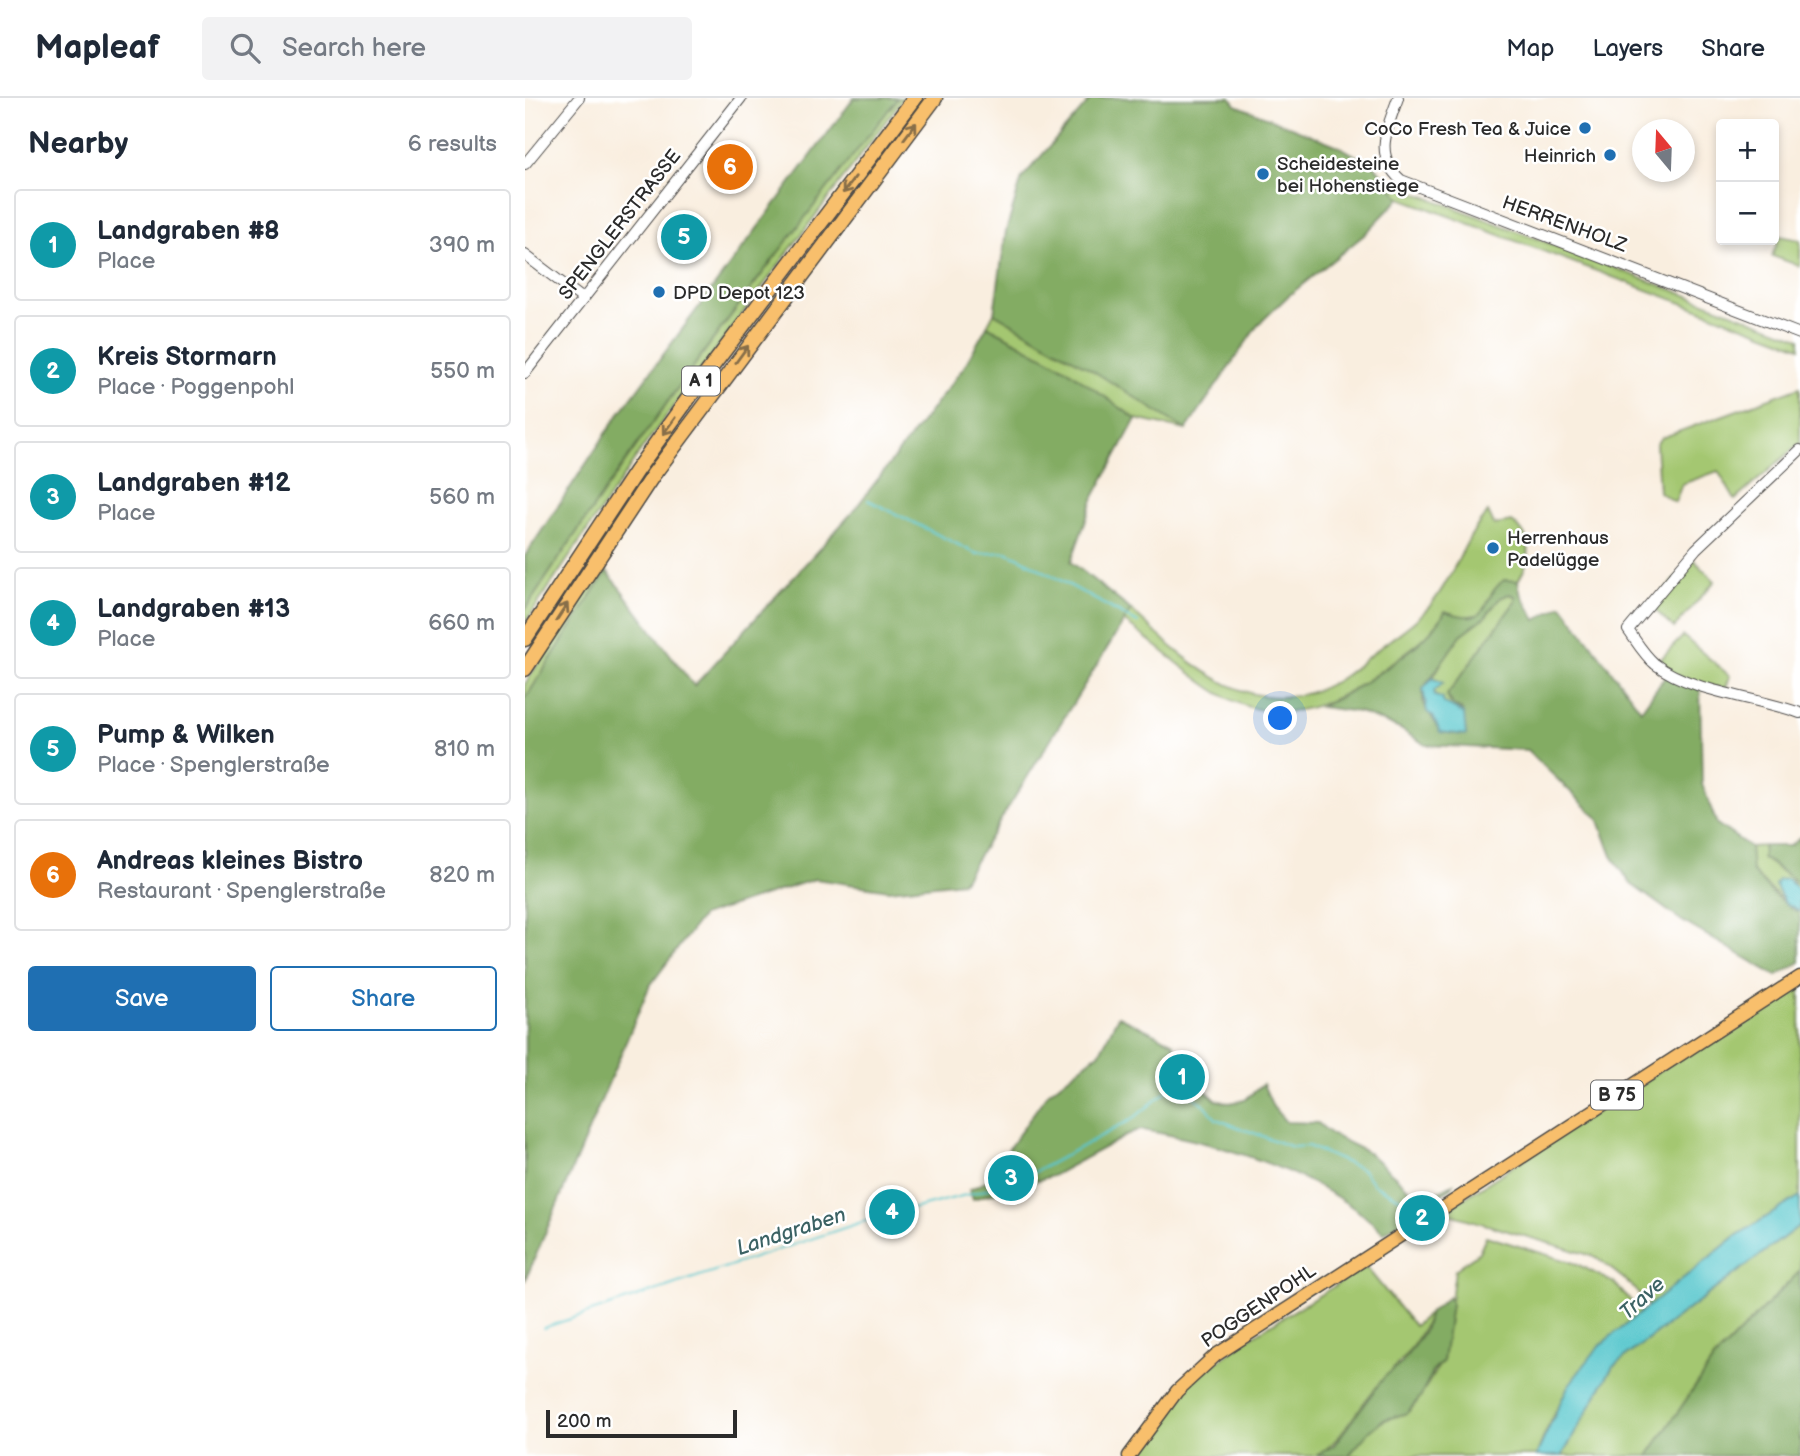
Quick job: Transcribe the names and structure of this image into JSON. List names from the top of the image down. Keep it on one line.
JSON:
{"streets":{"highway":["A 1"],"main road":["B 75","POGGENPOHL"],"street":["HERRENHOLZ","SPENGLERSTRASSE"]},"water":["Landgraben","Trave"],"places":["CoCo Fresh Tea & Juice","Heinrich","Scheidesteine bei Hohenstiege","DPD Depot 123","Herrenhaus Padelügge"],"scale_bar":"200 m","north":"top","page":{"header":"Mapleaf","search":"Search here","nav":["Map","Layers","Share"],"heading":["Nearby","6 results"],"map_buttons":["+","−"],"pins":["6","5","1","3","4","2"],"list":[{"mark":"1","name":"Landgraben #8","note":"Place","value":"390 m"},{"mark":"2","name":"Kreis Stormarn","note":"Place · Poggenpohl","value":"550 m"},{"mark":"3","name":"Landgraben #12","note":"Place","value":"560 m"},{"mark":"4","name":"Landgraben #13","note":"Place","value":"660 m"},{"mark":"5","name":"Pump & Wilken","note":"Place · Spenglerstraße","value":"810 m"},{"mark":"6","name":"Andreas kleines Bistro","note":"Restaurant · Spenglerstraße","value":"820 m"}],"buttons":["Save","Share"],"scale":"200 m"}}
